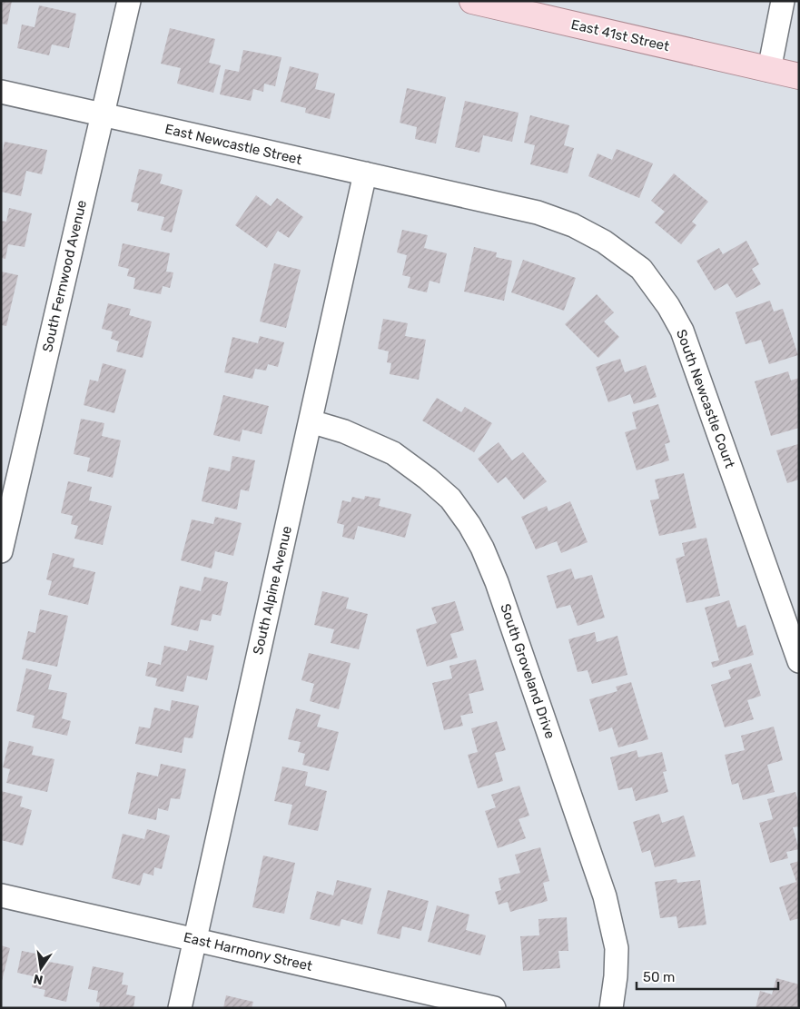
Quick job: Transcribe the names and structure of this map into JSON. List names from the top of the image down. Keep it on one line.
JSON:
{"streets":{"main road":["East 41st Street"],"street":["East Newcastle Street","South Fernwood Avenue","South Newcastle Court","South Alpine Avenue","South Groveland Drive","East Harmony Street"]},"crossings":[["East Newcastle Street","South Fernwood Avenue"],["East Newcastle Street","South Newcastle Court"],["East Newcastle Street","South Alpine Avenue"],["South Newcastle Court","South Alpine Avenue"],["South Alpine Avenue","South Groveland Drive"],["South Alpine Avenue","East Harmony Street"]],"scale_bar":"50 m","north":"bottom"}
